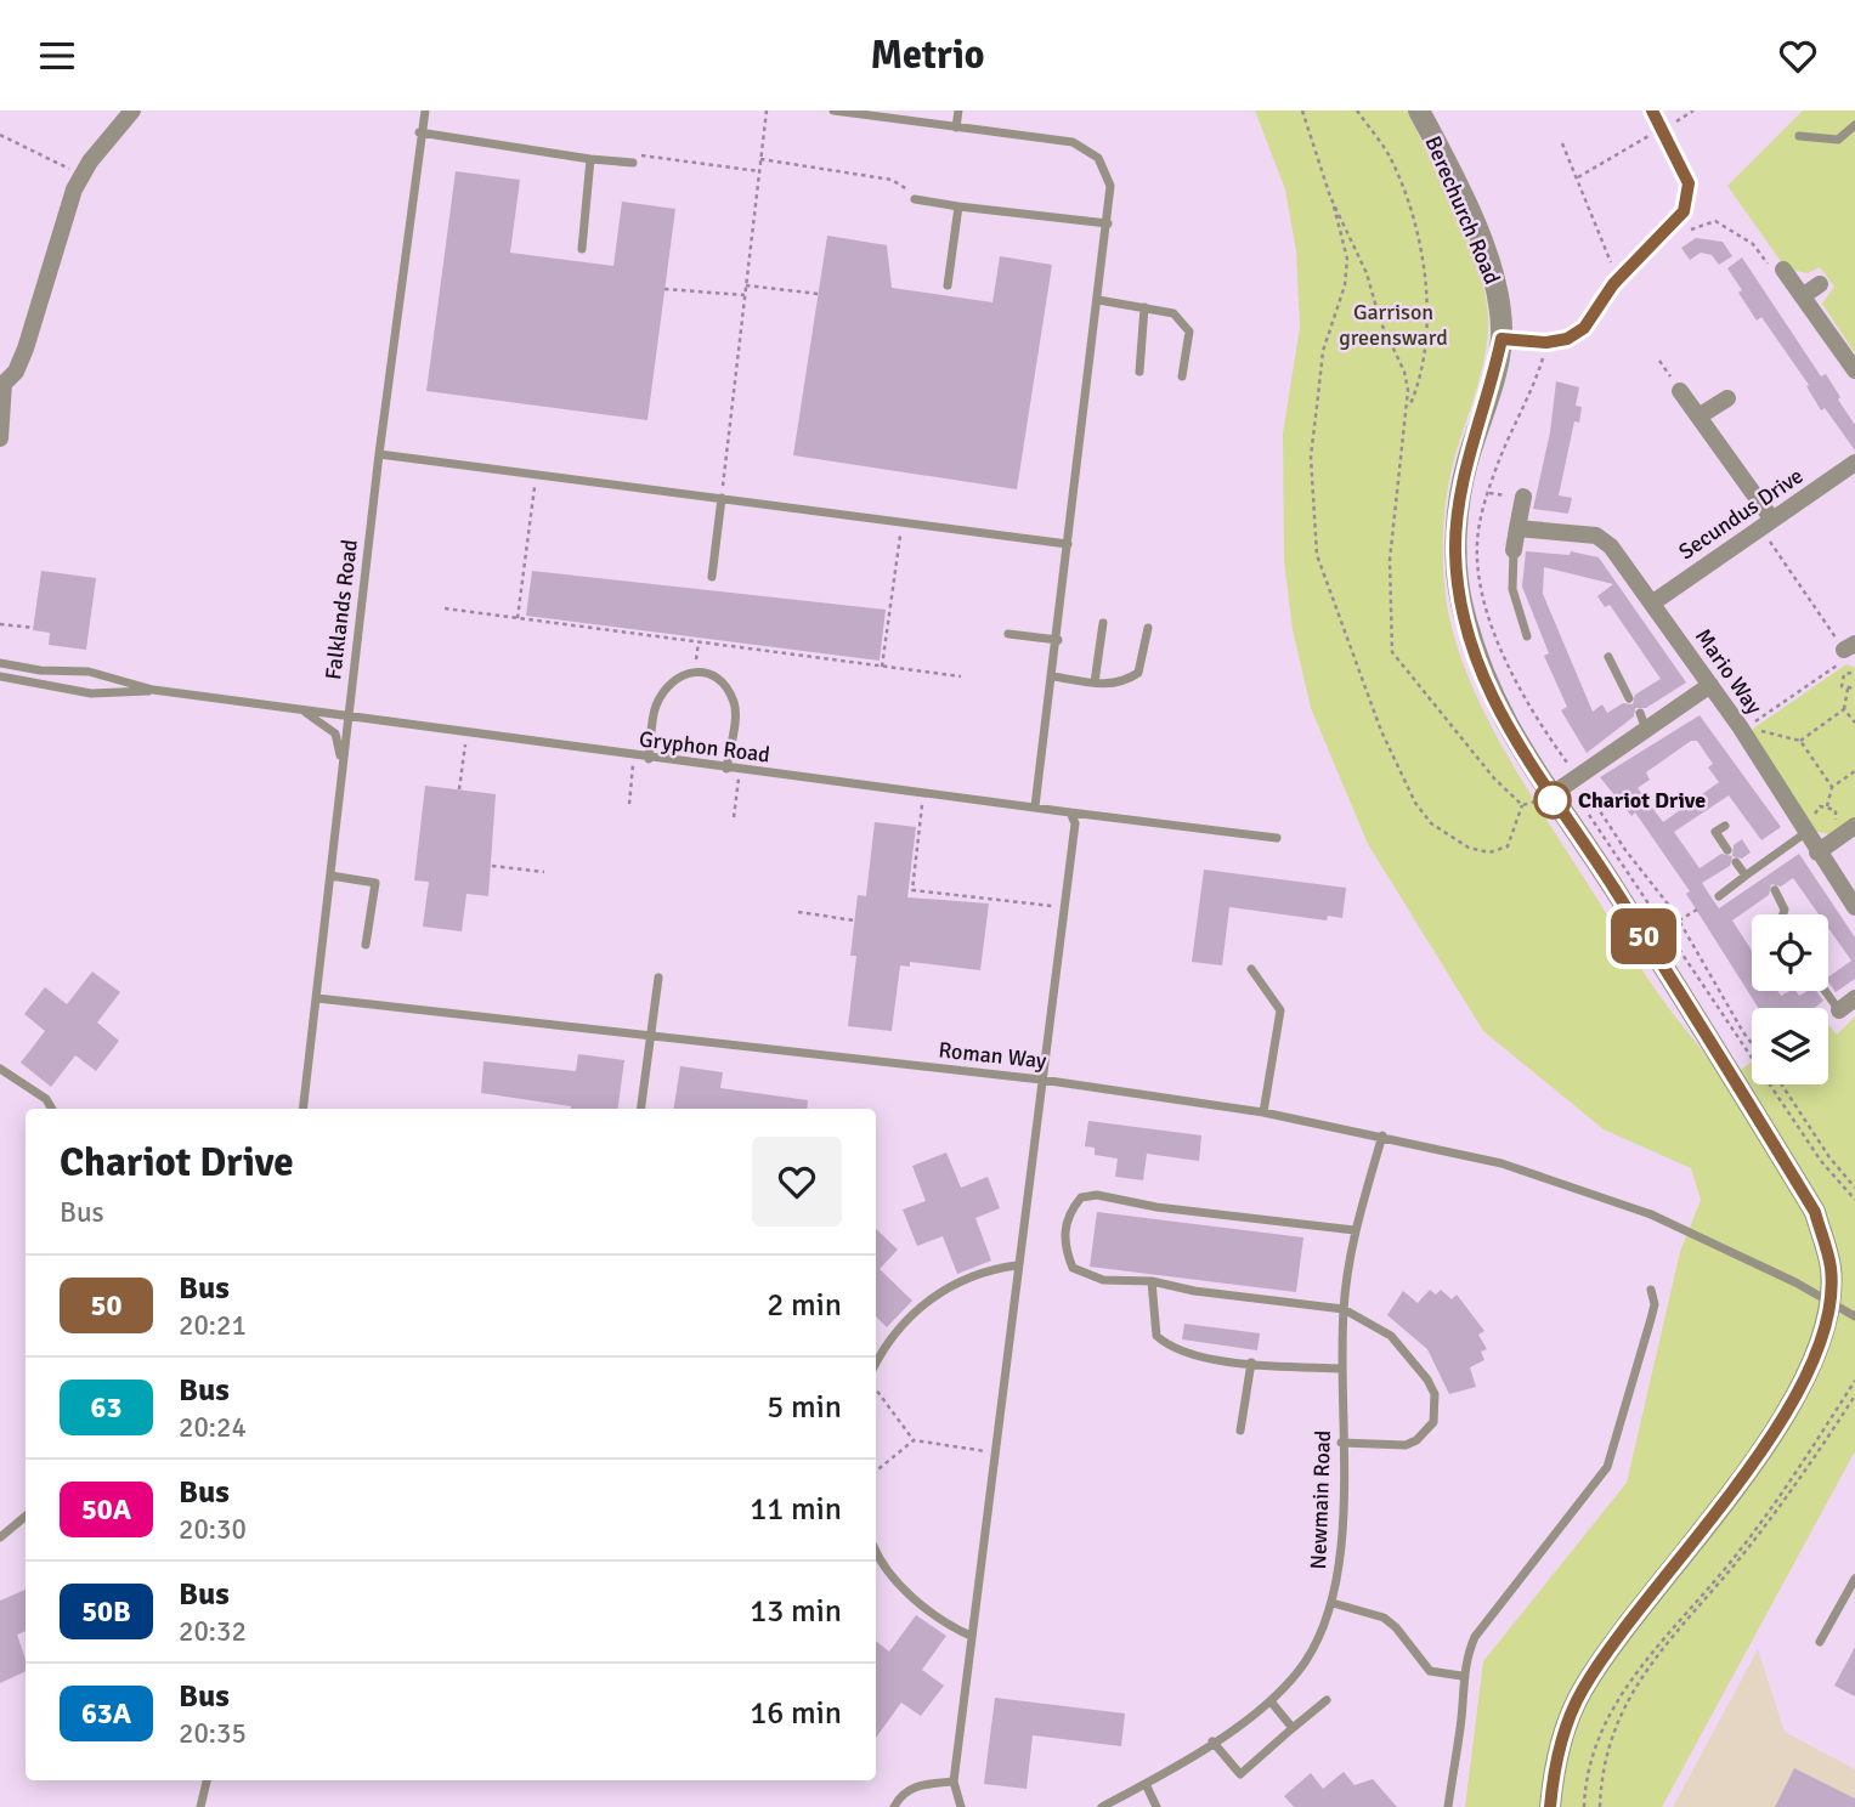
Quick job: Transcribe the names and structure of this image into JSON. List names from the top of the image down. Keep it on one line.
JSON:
{"streets":{"street":["Berechurch Road","Secundus Drive","Mario Way"],"lane":["Falklands Road","Gryphon Road","Roman Way","Newmain Road"]},"crossings":[["Secundus Drive","Mario Way"],["Falklands Road","Gryphon Road"],["Falklands Road","Roman Way"],["Roman Way","Newmain Road"]],"parks":["Garrison greensward"],"places":["Chariot Drive"],"lines":["bus line 50"],"page":{"header":"Metrio","on_map":"50","heading":["Chariot Drive","Bus"],"list":[{"mark":"50","name":"Bus","note":"20:21","value":"2 min"},{"mark":"63","name":"Bus","note":"20:24","value":"5 min"},{"mark":"50A","name":"Bus","note":"20:30","value":"11 min"},{"mark":"50B","name":"Bus","note":"20:32","value":"13 min"},{"mark":"63A","name":"Bus","note":"20:35","value":"16 min"}]}}
